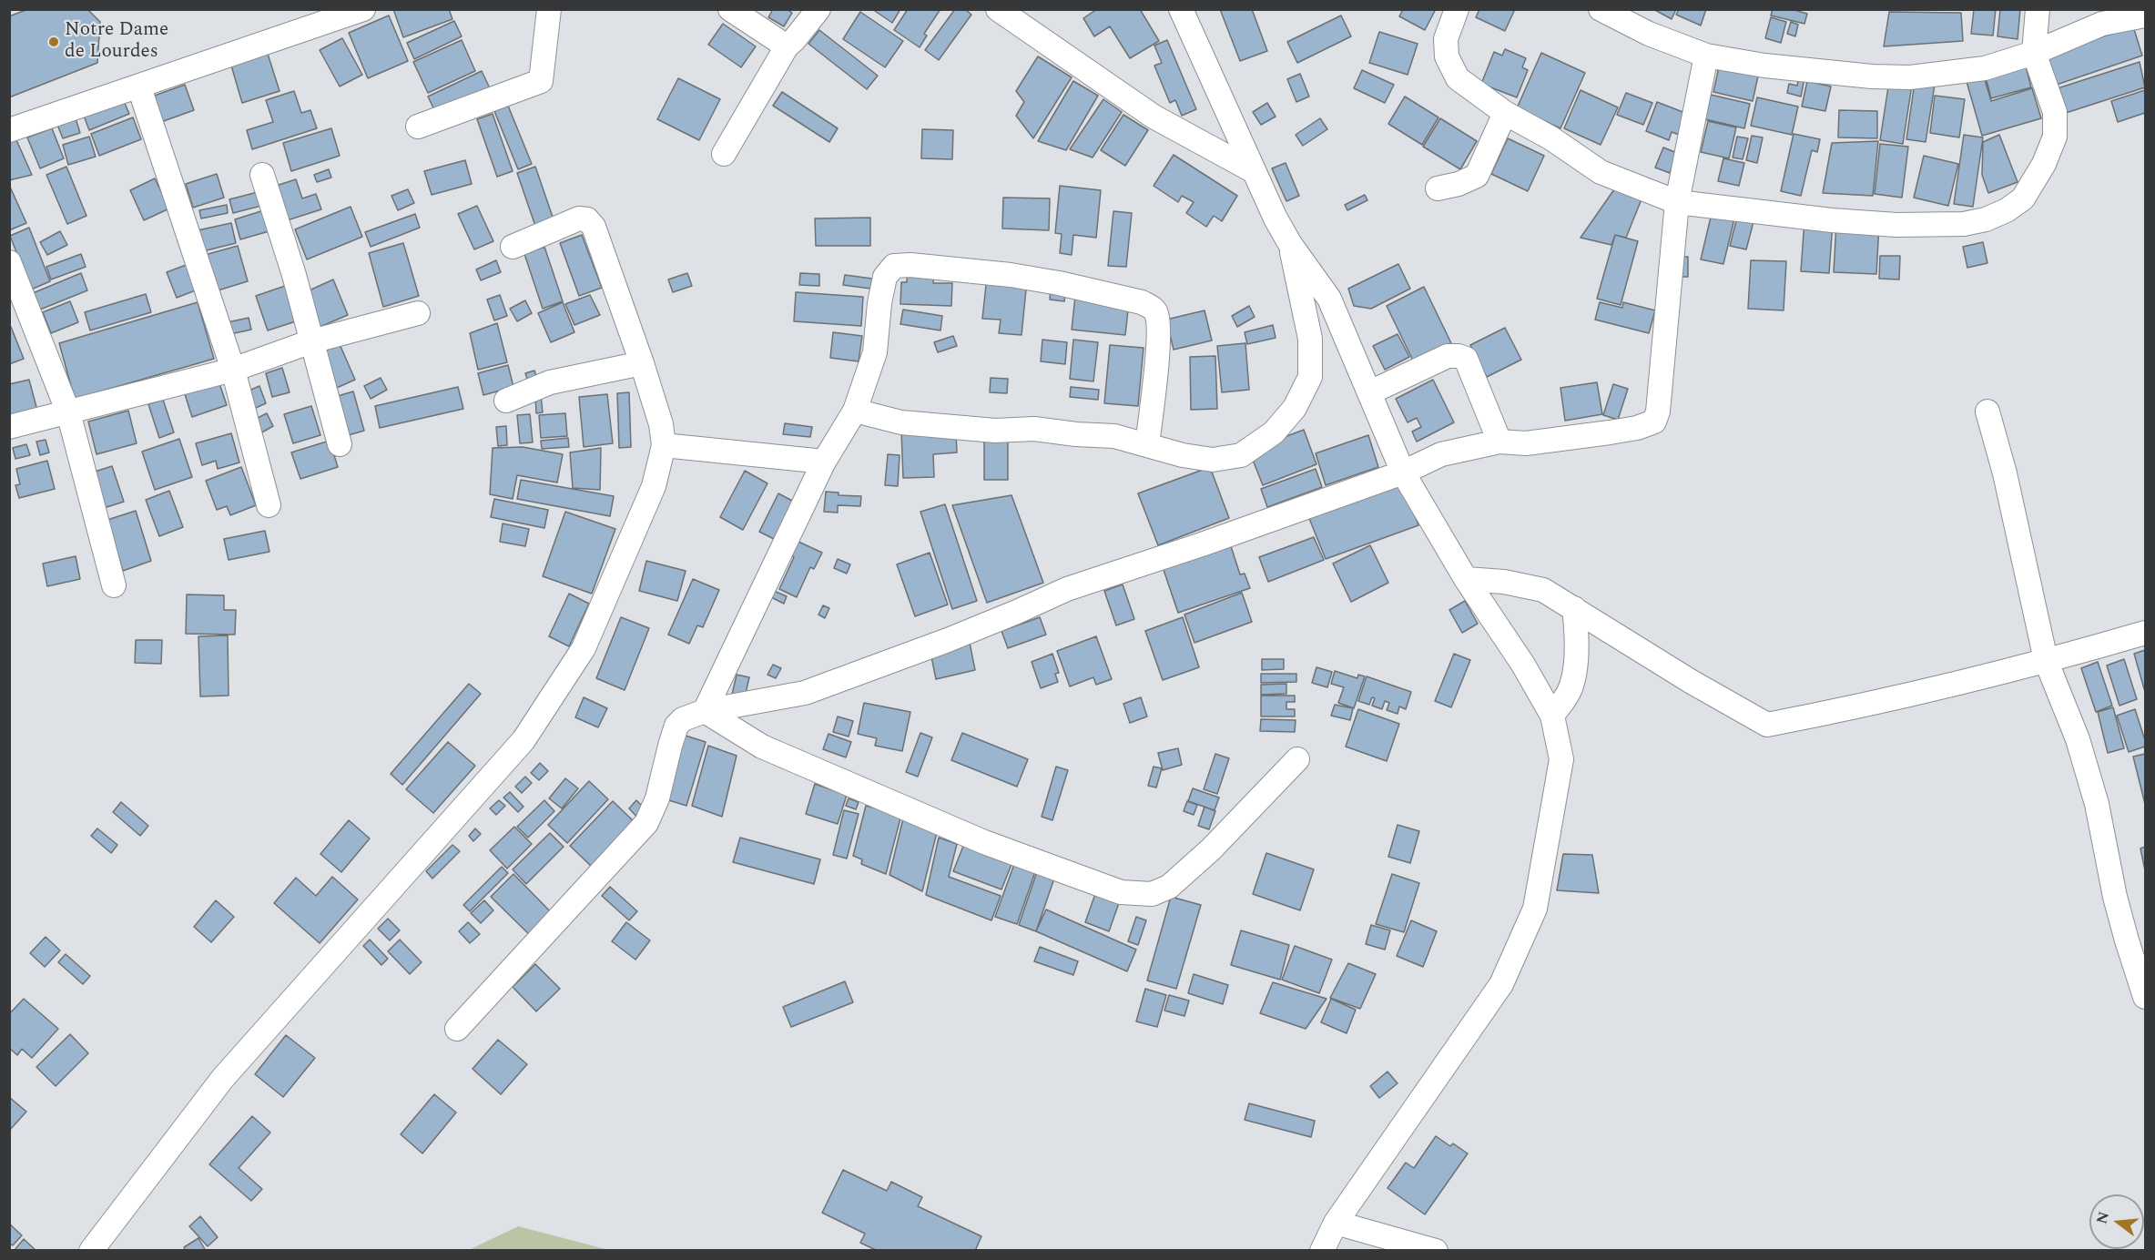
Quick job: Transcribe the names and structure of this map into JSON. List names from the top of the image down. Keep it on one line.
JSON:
{"places":["Notre Dame de Lourdes"],"north":"left"}
